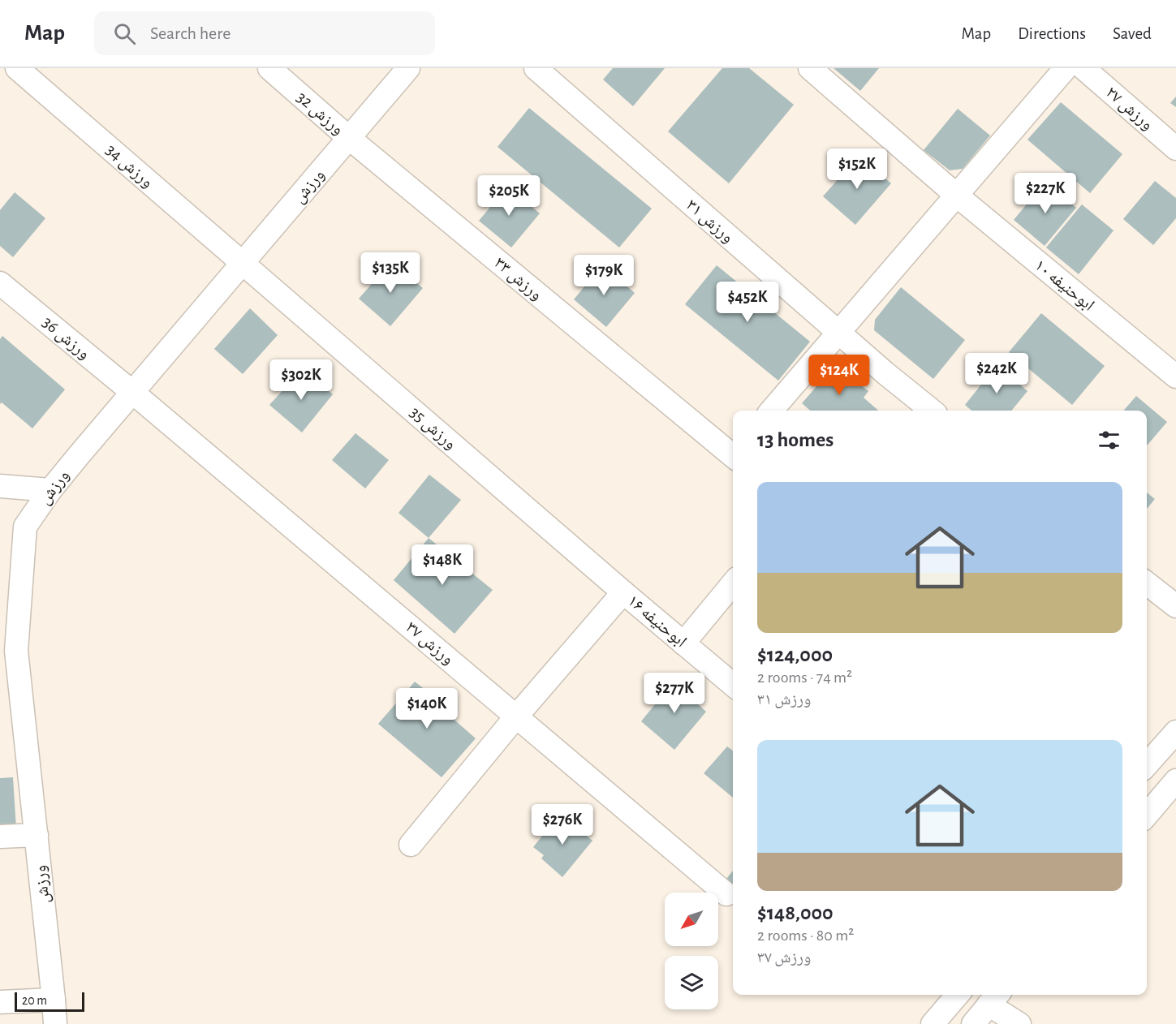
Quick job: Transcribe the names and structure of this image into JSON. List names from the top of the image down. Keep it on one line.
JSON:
{"streets":{"street":["ورزش ۲۷","ورزش 32","ورزش 34","ورزش","ورزش ۳۱","ورزش ۳۳","ابوحنیفه ۱۰","ورزش 36","ورزش 35","ابوحنیفه ۱۶","ورزش ۳۷"]},"crossings":[["ورزش 32","ورزش"],["ورزش 32","ورزش ۳۳"],["ورزش 34","ورزش"],["ورزش 34","ورزش 35"],["ورزش","ورزش ۳۳"],["ورزش","ورزش 36"],["ورزش","ورزش 35"],["ورزش","ورزش ۳۷"],["ورزش 36","ورزش ۳۷"],["ورزش 35","ابوحنیفه ۱۶"]],"scale_bar":"20 m","north":"bottom left","page":{"header":"Map","search":"Search here","nav":["Map","Directions","Saved"],"price":["$152K","$227K","$205K","$135K","$179K","$452K","$242K","$124K","$302K","$148K","$277K","$140K","$276K"],"heading":"13 homes","list":[{"name":"$124,000","note":"2 rooms · 74 m² · ورزش ۳۱"},{"name":"$148,000","note":"2 rooms · 80 m² · ورزش ۳۷"}],"scale":"20 m"}}
